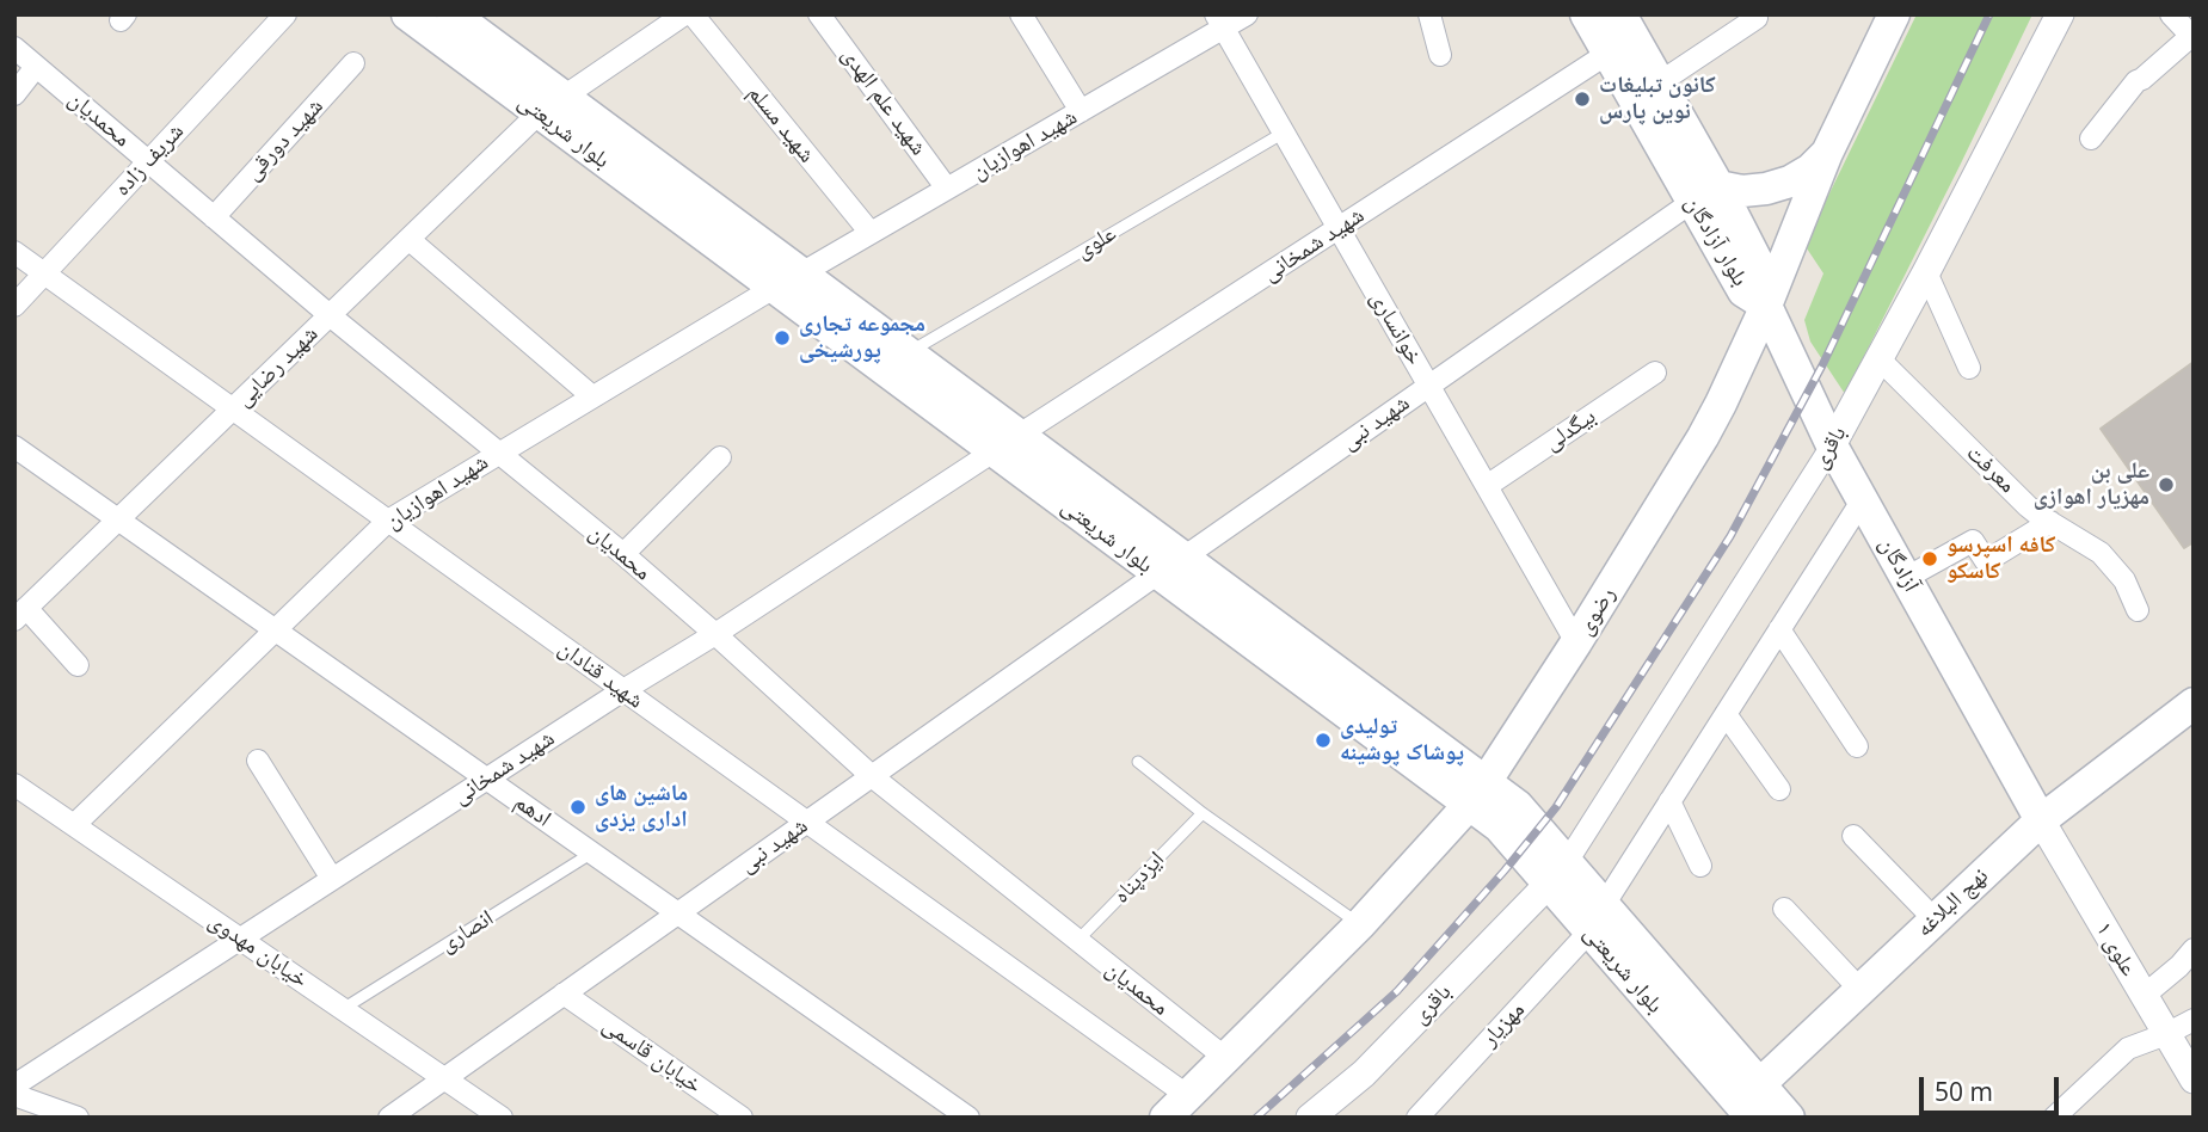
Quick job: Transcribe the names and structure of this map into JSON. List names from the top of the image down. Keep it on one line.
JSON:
{"streets":{"main road":["بلوار شریعتی","بلوار آزادگان","آزادگان","رضوی","نهج البلاغه"],"street":["شهید علم الهدی","محمدیان","شهید مسلم","شهید دورقی","شهید اهوازیان","شریف زاده","شهید شمخانی","خوانساری","شهید رضایی","شهید نبی","بیگدلی","باقری","معرفت","شهید قنادان","ادهم","علوی ۱","خیابان مهدوی","مهزیار","خیابان قاسمی"],"lane":["علوی","ایزدپناه","انصاری"]},"crossings":[["شهید علم الهدی","شهید اهوازیان"],["محمدیان","شهید دورقی"],["محمدیان","شهید اهوازیان"],["محمدیان","شریف زاده"],["محمدیان","شهید شمخانی"],["محمدیان","شهید رضایی"],["محمدیان","شهید نبی"],["محمدیان","رضوی"],["محمدیان","ایزدپناه"],["شهید مسلم","شهید اهوازیان"],["بلوار شریعتی","شهید اهوازیان"],["بلوار شریعتی","علوی"],["بلوار شریعتی","شهید شمخانی"],["بلوار شریعتی","شهید رضایی"],["بلوار شریعتی","شهید نبی"],["بلوار شریعتی","باقری"],["بلوار شریعتی","رضوی"],["بلوار شریعتی","نهج البلاغه"],["بلوار شریعتی","مهزیار"],["شهید اهوازیان","خوانساری"],["شهید اهوازیان","شهید قنادان"],["شهید اهوازیان","ادهم"],["شهید اهوازیان","خیابان مهدوی"],["شریف زاده","شهید قنادان"],["بلوار آزادگان","شهید شمخانی"],["بلوار آزادگان","شهید نبی"],["بلوار آزادگان","آزادگان"],["بلوار آزادگان","رضوی"],["علوی","خوانساری"],["شهید شمخانی","خوانساری"],["شهید شمخانی","شهید قنادان"],["شهید شمخانی","ادهم"],["شهید شمخانی","خیابان مهدوی"],["خوانساری","شهید نبی"],["خوانساری","بیگدلی"],["خوانساری","رضوی"],["شهید رضایی","شهید قنادان"],["شهید رضایی","ادهم"],["شهید نبی","شهید قنادان"],["شهید نبی","ادهم"],["شهید نبی","خیابان مهدوی"],["شهید نبی","خیابان قاسمی"],["باقری","معرفت"],["باقری","آزادگان"],["آزادگان","رضوی"],["آزادگان","نهج البلاغه"],["آزادگان","علوی ۱"],["رضوی","شهید قنادان"],["ادهم","انصاری"],["نهج البلاغه","علوی ۱"],["انصاری","خیابان مهدوی"]],"places":["کانون تبلیغات نوین پارس","مجموعه تجاری پورشیخی","علی بن مهزیار اهوازی","کافه اسپرسو کاسکو","تولیدی پوشاک پوشینه","ماشین های اداری یزدی"],"scale_bar":"50 m"}
